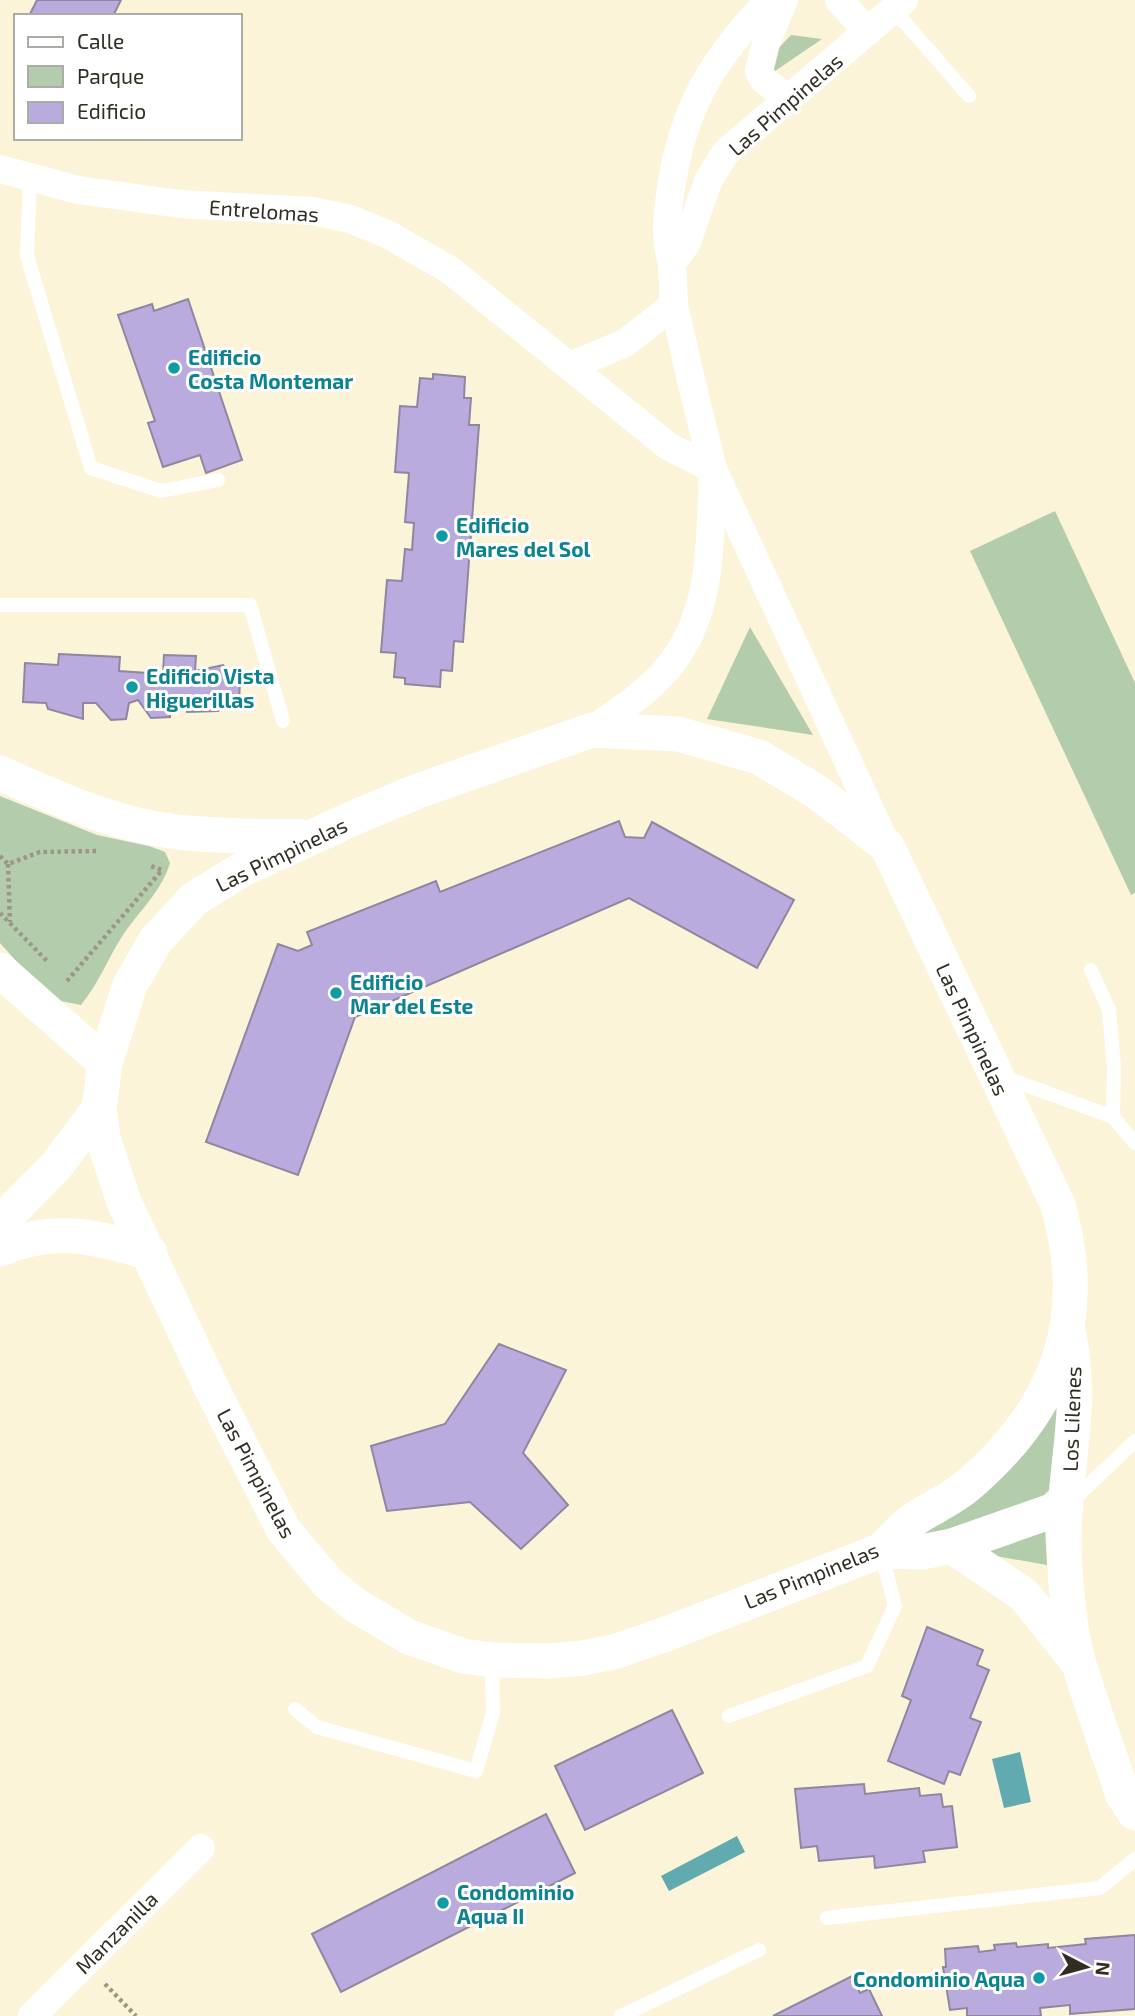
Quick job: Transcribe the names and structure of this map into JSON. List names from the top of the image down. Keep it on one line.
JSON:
{"streets":{"street":["Las Pimpinelas","Entrelomas","Los Lilenes","Manzanilla"]},"crossings":[["Las Pimpinelas","Entrelomas"],["Las Pimpinelas","Los Lilenes"]],"places":["Edificio Costa Montemar","Edificio Mares del Sol","Edificio Vista Higuerillas","Edificio Mar del Este","Condominio Aqua II","Condominio Aqua"],"legend":["Calle","Parque","Edificio"],"north":"right"}
